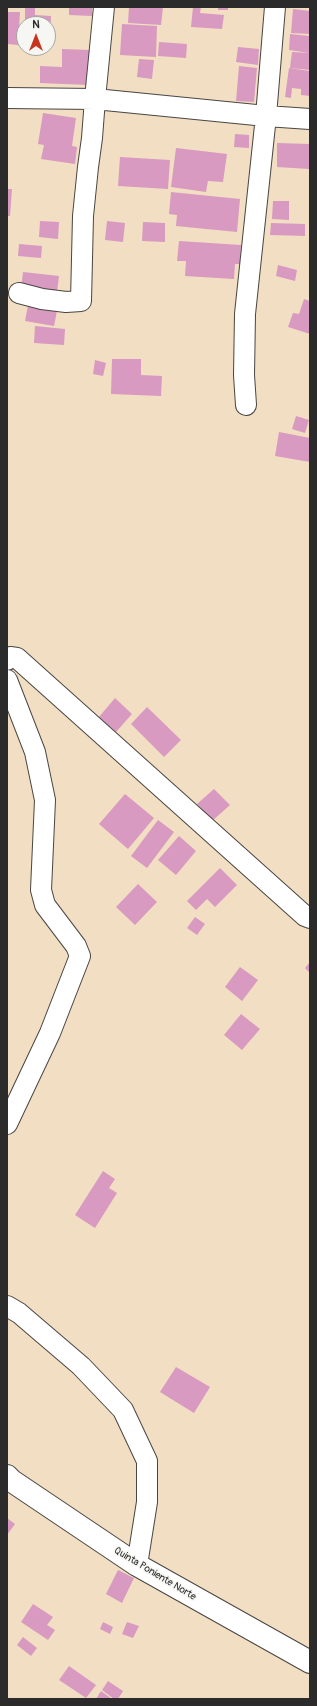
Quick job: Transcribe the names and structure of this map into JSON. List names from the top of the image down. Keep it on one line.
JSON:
{"streets":{"street":["Quinta Poniente Norte"]},"north":"top"}
